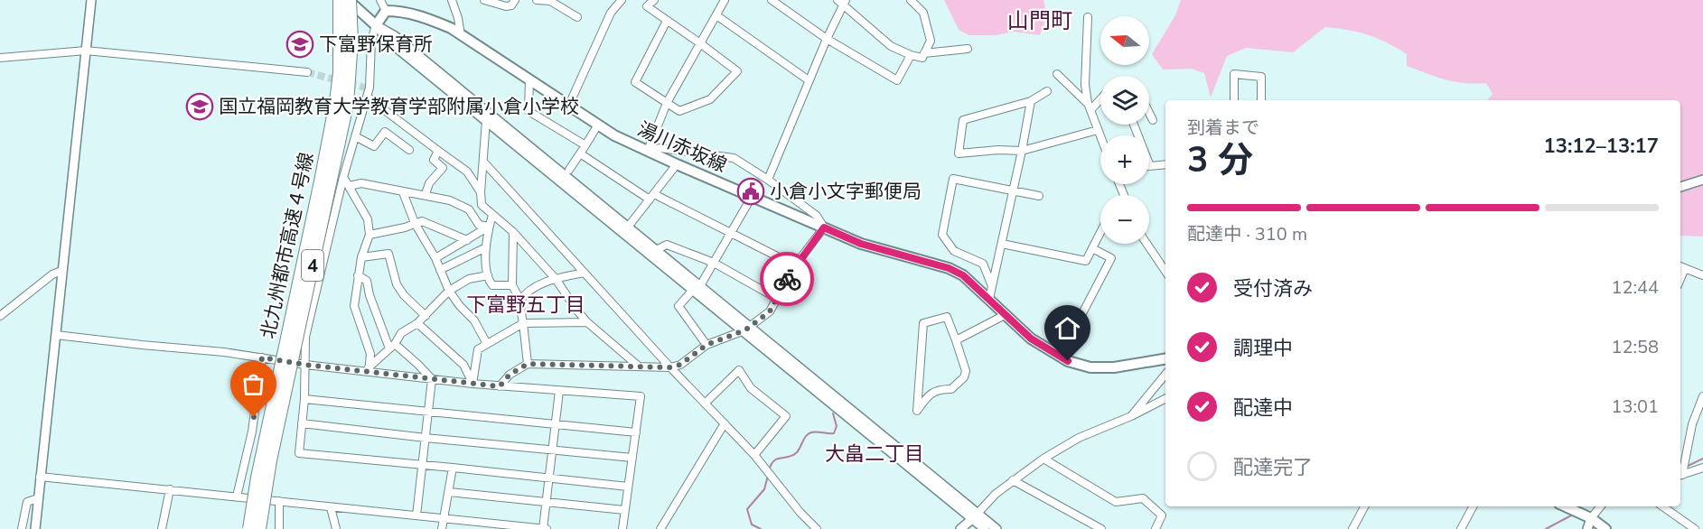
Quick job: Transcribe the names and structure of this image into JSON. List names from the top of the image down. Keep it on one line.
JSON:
{"streets":{"highway":["北九州都市高速４号線","4"],"main road":["湯川赤坂線"]},"districts":["山門町","下富野五丁目","大畠二丁目"],"places":{"school or university":["下富野保育所","国立福岡教育大学教育学部附属小倉小学校"],"public building":["小倉小文字郵便局"]},"north":"left","page":{"map_buttons":["+","−"],"heading":["3 分","到着まで","13:12–13:17"],"bar":"配達中 · 310 m","list":[["受付済み","12:44"],["調理中","12:58"],["配達中","13:01"],"配達完了"]}}
